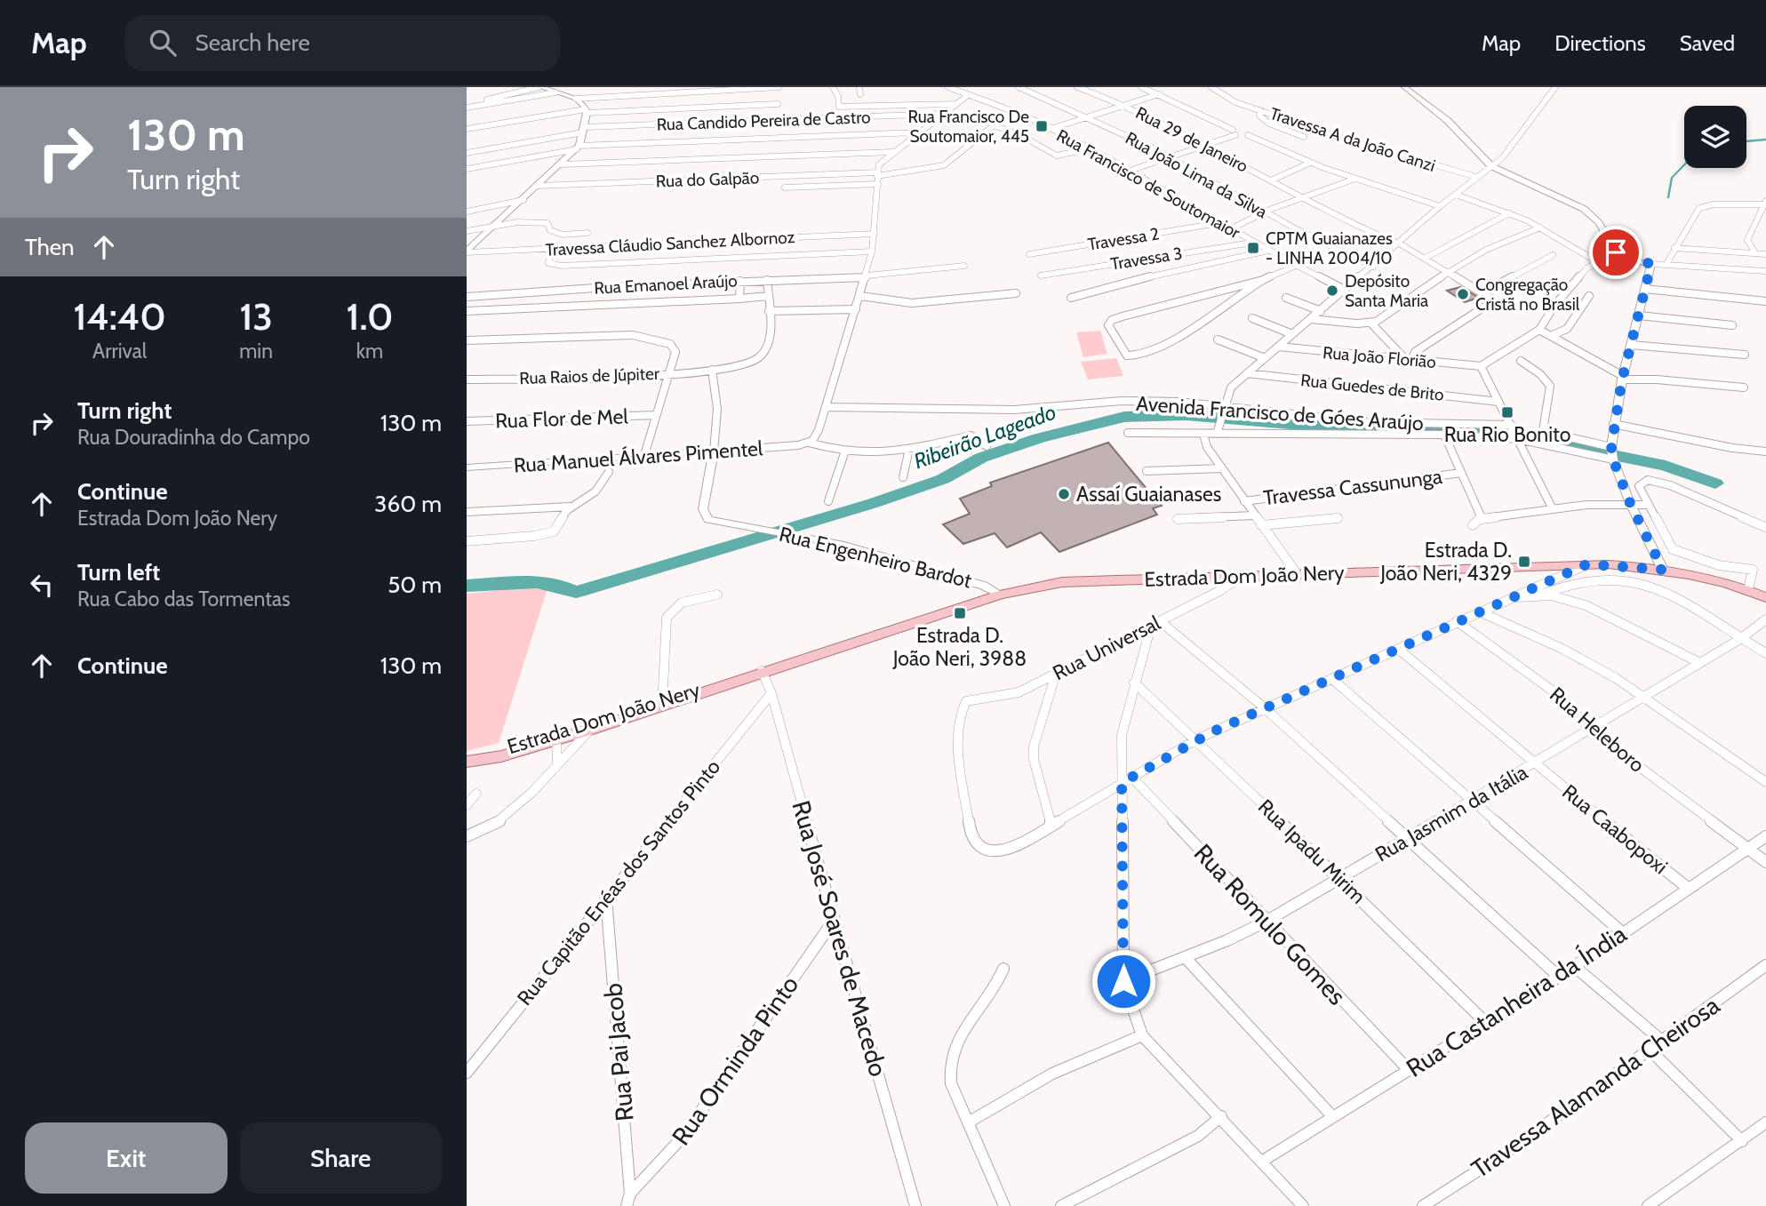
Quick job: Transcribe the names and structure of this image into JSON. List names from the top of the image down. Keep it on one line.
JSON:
{"streets":{"main road":["Estrada Dom João Nery"],"street":["Rua Candido Pereira de Castro","Rua 29 de Janeiro","Travessa A da João Canzi","Rua João Lima da Silva","Rua do Galpão","Rua Francisco de Soutomaior","Travessa 2","Travessa Cláudio Sanchez Albornoz","Travessa 3","Rua Emanoel Araújo","Rua João Florião","Rua Raios de Júpiter","Rua Guedes de Brito","Avenida Francisco de Góes Araújo","Rua Flor de Mel","Rua Manuel Álvares Pimentel","Travessa Cassununga","Rua Engenheiro Bardot","Rua Universal","Rua Heleboro","Rua Jasmim da Itália","Rua Caabopoxi","Rua Ipadu Mirim","Rua Capitão Enéas dos Santos Pinto","Rua Romulo Gomes","Rua José Soares de Macedo","Rua Castanheira da Índia","Rua Pai Jacob","Rua Orminda Pinto","Travessa Alamanda Cheirosa"]},"crossings":[["Rua do Galpão","Rua Francisco de Soutomaior"],["Rua Francisco de Soutomaior","Travessa 2"],["Rua Francisco de Soutomaior","Travessa 3"],["Rua Manuel Álvares Pimentel","Rua Engenheiro Bardot"],["Rua Engenheiro Bardot","Estrada Dom João Nery"],["Estrada Dom João Nery","Rua Universal"],["Estrada Dom João Nery","Rua José Soares de Macedo"],["Rua Heleboro","Rua Jasmim da Itália"],["Rua Heleboro","Rua Castanheira da Índia"],["Rua Jasmim da Itália","Rua Caabopoxi"],["Rua Jasmim da Itália","Rua Ipadu Mirim"],["Rua Jasmim da Itália","Rua Romulo Gomes"],["Rua Caabopoxi","Rua Castanheira da Índia"],["Rua Ipadu Mirim","Rua Castanheira da Índia"],["Rua Capitão Enéas dos Santos Pinto","Rua José Soares de Macedo"],["Rua Capitão Enéas dos Santos Pinto","Rua Pai Jacob"],["Rua Romulo Gomes","Rua Castanheira da Índia"],["Rua José Soares de Macedo","Rua Orminda Pinto"],["Rua Pai Jacob","Rua Orminda Pinto"]],"water":["Ribeirão Lageado"],"places":{"transit":["Rua Francisco De Soutomaior, 445","CPTM Guaianazes - LINHA 2004/10","Rua Rio Bonito","Estrada D. João Neri, 4329","Estrada D. João Neri, 3988"],"other":["Depósito Santa Maria","Congregação Cristã no Brasil","Assaí Guaianases"]},"page":{"header":"Map","search":"Search here","nav":["Map","Directions","Saved"],"turn":["130 m","Turn right"],"then":"Then","eta":["14:40","Arrival","13","min","1.0","km"],"list":[{"name":"Turn right","note":"Rua Douradinha do Campo","value":"130 m"},{"name":"Continue","note":"Estrada Dom João Nery","value":"360 m"},{"name":"Turn left","note":"Rua Cabo das Tormentas","value":"50 m"},{"name":"Continue","value":"130 m"}],"buttons":["Exit","Share"]}}
